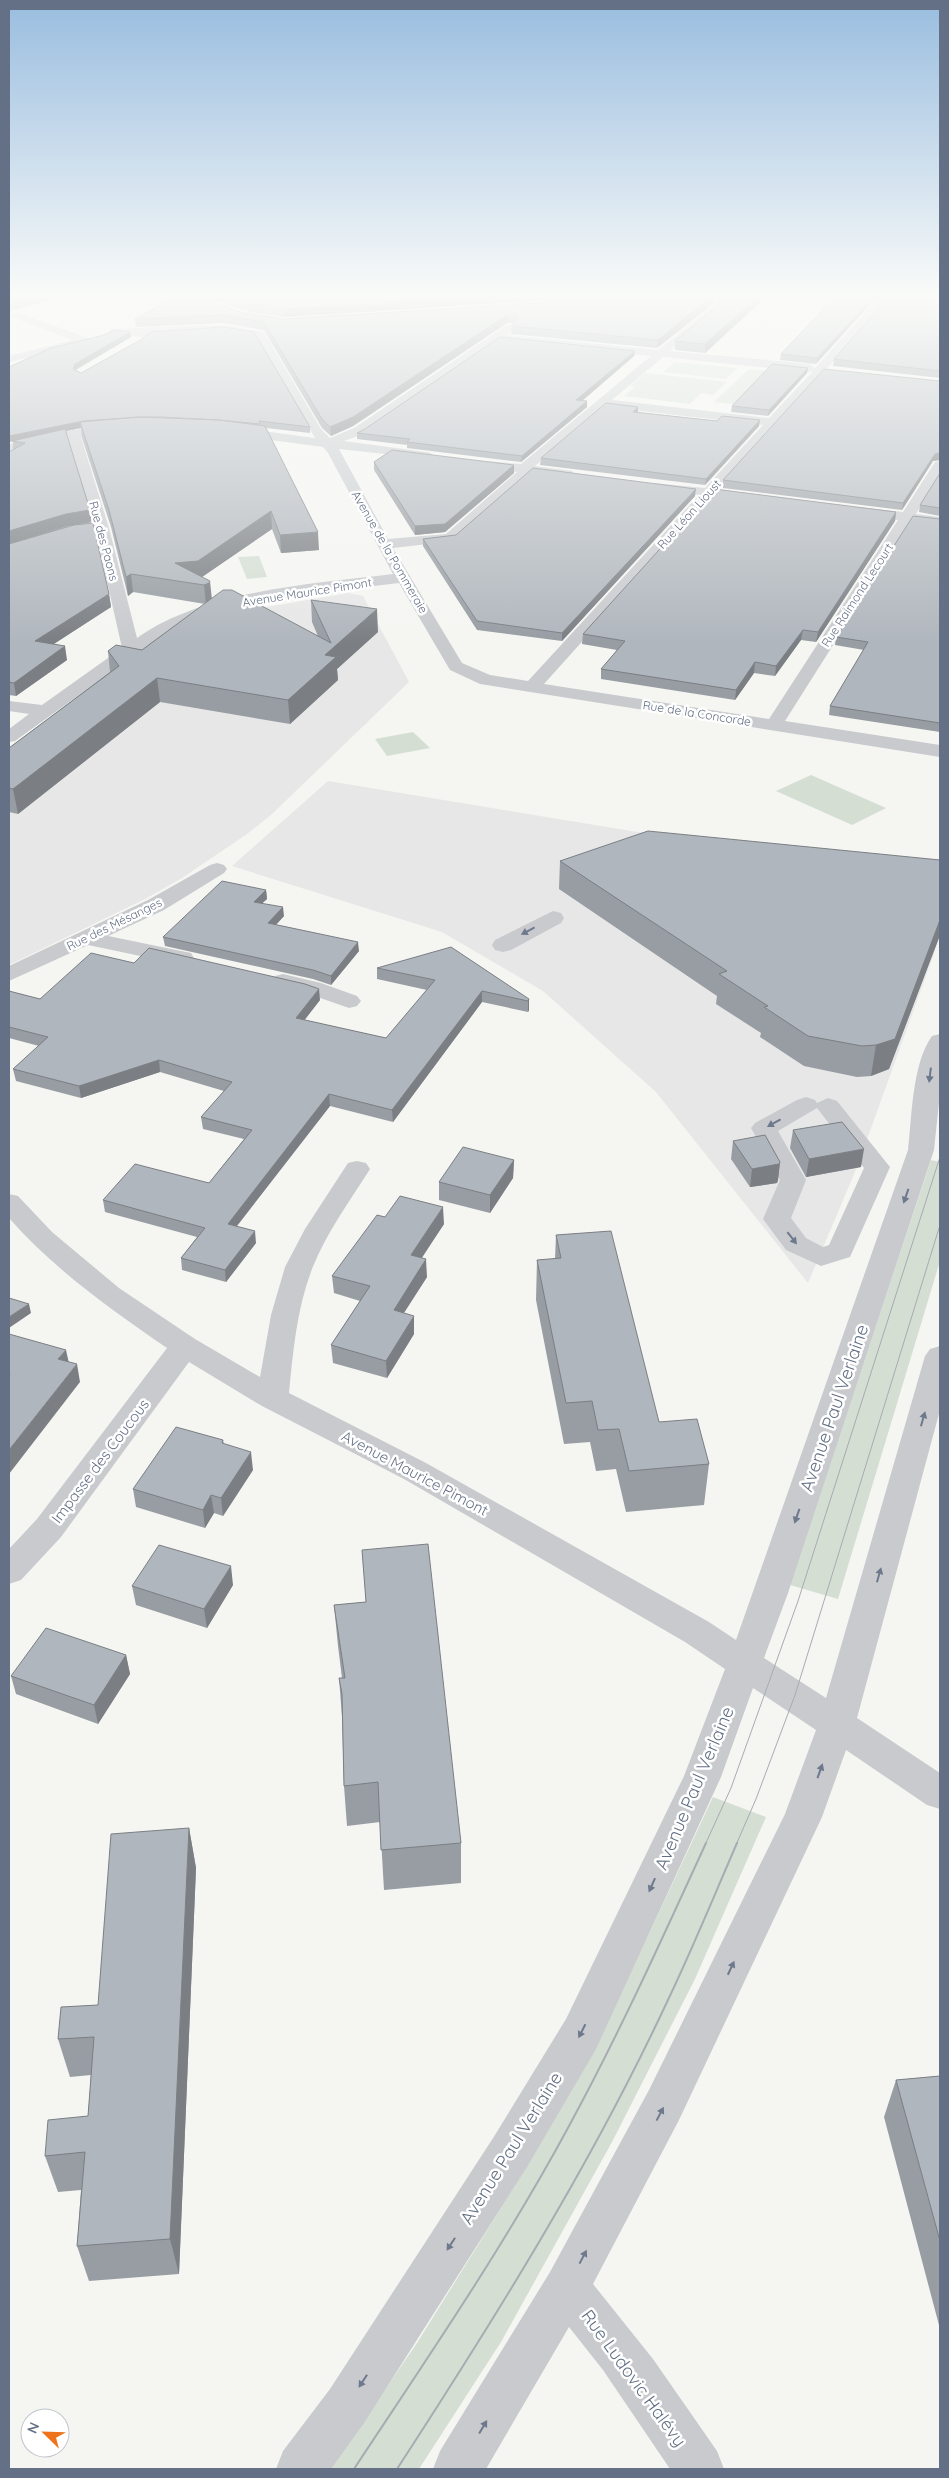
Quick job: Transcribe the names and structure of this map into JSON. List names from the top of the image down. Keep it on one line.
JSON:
{"streets":{"street":["Rue Léon Lioust","Rue des Paons","Avenue de la Pommeraie","Avenue Maurice Pimont","Rue Raimond Lecourt","Rue de la Concorde","Rue des Mésanges","Avenue Paul Verlaine","Impasse des Coucous","Rue Ludovic Halévy"]},"crossings":[["Rue Léon Lioust","Rue de la Concorde"],["Rue des Paons","Avenue Maurice Pimont"],["Avenue de la Pommeraie","Avenue Maurice Pimont"],["Avenue de la Pommeraie","Rue de la Concorde"],["Avenue Maurice Pimont","Avenue Paul Verlaine"],["Avenue Maurice Pimont","Impasse des Coucous"],["Rue Raimond Lecourt","Rue de la Concorde"]],"north":"top left"}
